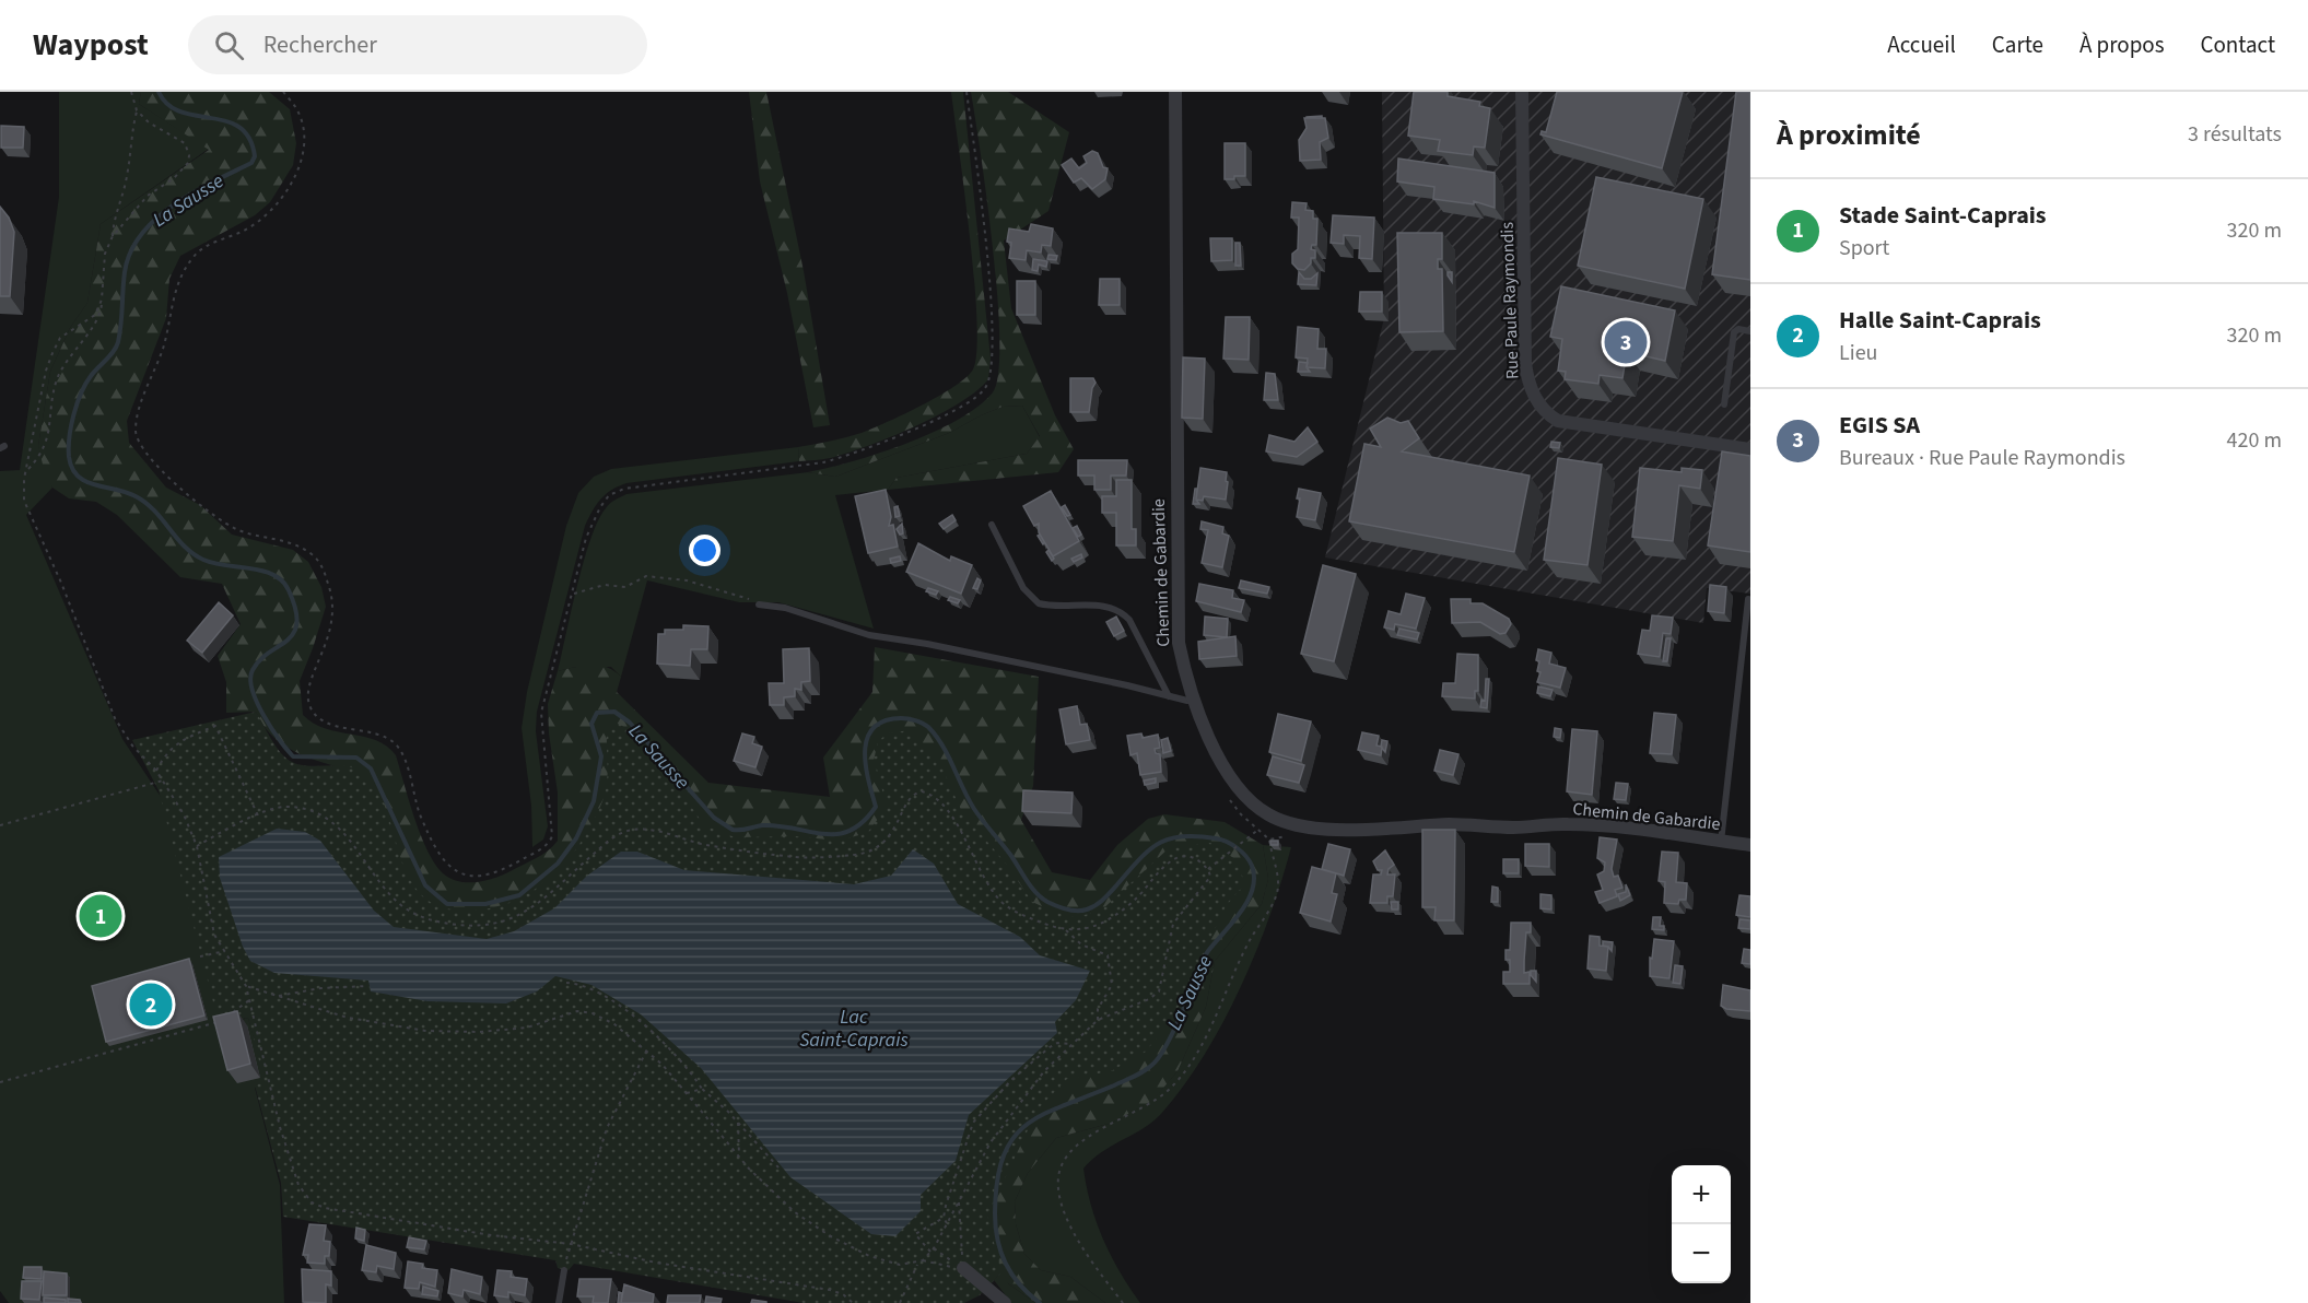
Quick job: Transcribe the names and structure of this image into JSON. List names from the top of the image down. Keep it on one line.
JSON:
{"streets":{"street":["Rue Paule Raymondis","Chemin de Gabardie"]},"water":["La Sausse","Lac Saint-Caprais"],"page":{"header":"Waypost","search":"Rechercher","nav":["Accueil","Carte","À propos","Contact"],"heading":["À proximité","3 résultats"],"list":[{"mark":"1","name":"Stade Saint-Caprais","note":"Sport","value":"320 m"},{"mark":"2","name":"Halle Saint-Caprais","note":"Lieu","value":"320 m"},{"mark":"3","name":"EGIS SA","note":"Bureaux · Rue Paule Raymondis","value":"420 m"}],"pins":["3","1","2"],"map_buttons":["+","−"]}}
